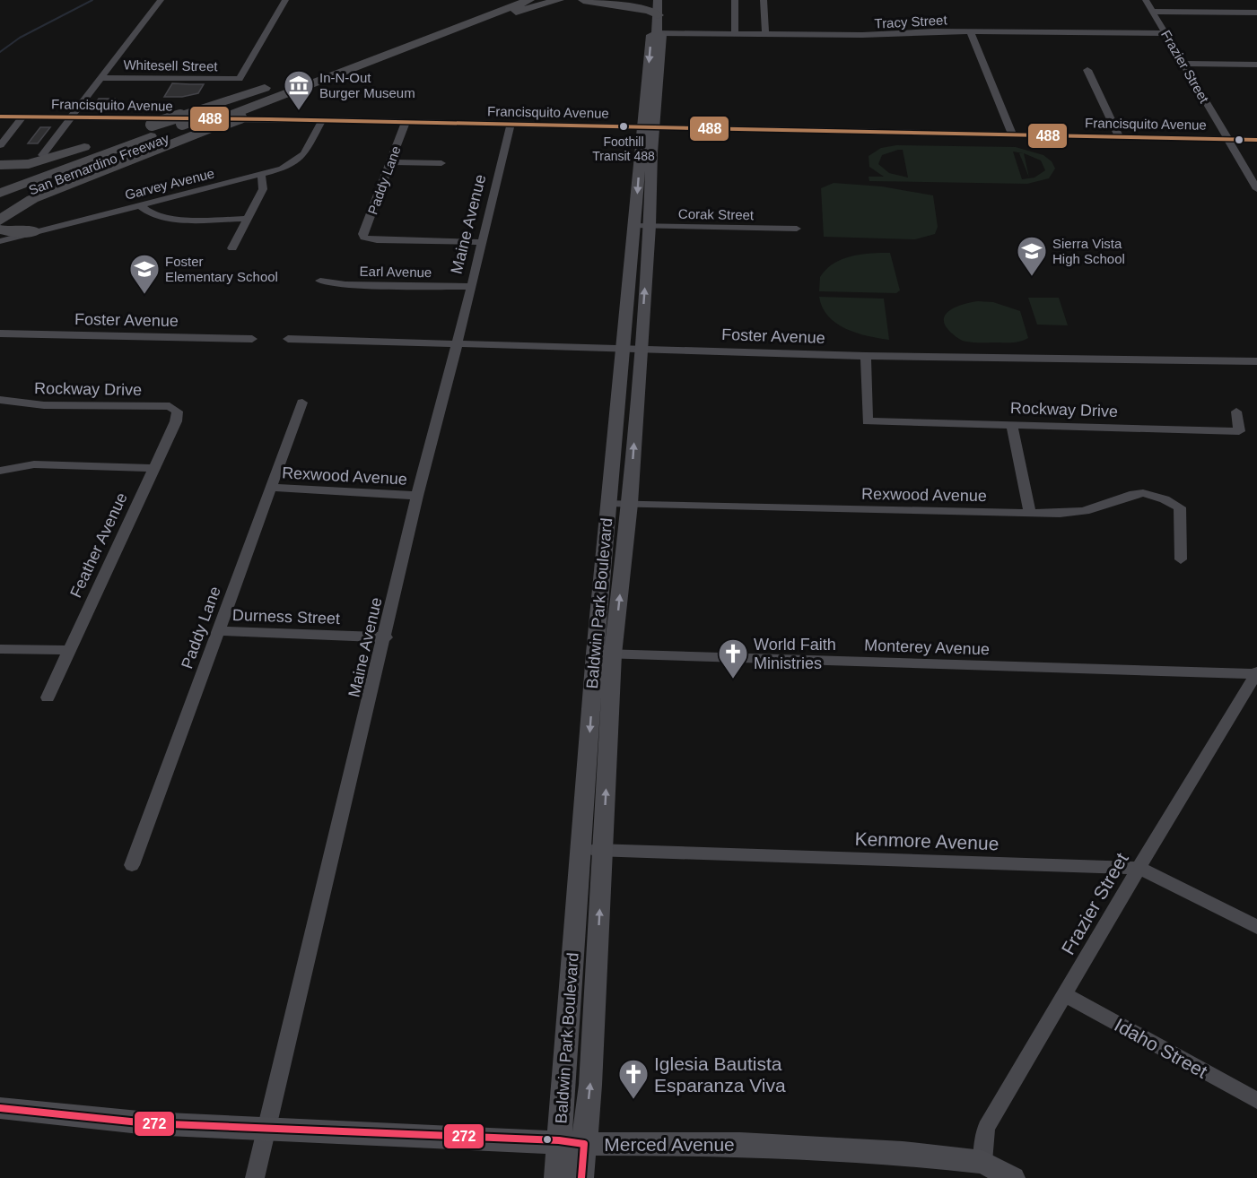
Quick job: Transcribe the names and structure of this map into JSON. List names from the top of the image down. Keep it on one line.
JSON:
{"streets":{"highway":["San Bernardino Freeway"],"main road":["Baldwin Park Boulevard","Merced Avenue"],"street":["Tracy Street","Whitesell Street","Frazier Street","Francisquito Avenue","Paddy Lane","Garvey Avenue","Corak Street","Maine Avenue","Earl Avenue","Foster Avenue","Rockway Drive","Rexwood Avenue","Feather Avenue","Durness Street","Monterey Avenue","Kenmore Avenue","Idaho Street"]},"crossings":[["Tracy Street","Frazier Street"],["Tracy Street","Baldwin Park Boulevard"],["Frazier Street","Francisquito Avenue"],["Frazier Street","Monterey Avenue"],["Frazier Street","Kenmore Avenue"],["Frazier Street","Idaho Street"],["Frazier Street","Merced Avenue"],["Francisquito Avenue","Paddy Lane"],["Francisquito Avenue","Garvey Avenue"],["Francisquito Avenue","Maine Avenue"],["Francisquito Avenue","Baldwin Park Boulevard"],["Paddy Lane","Maine Avenue"],["Paddy Lane","Rexwood Avenue"],["Paddy Lane","Durness Street"],["Corak Street","Baldwin Park Boulevard"],["Maine Avenue","Earl Avenue"],["Maine Avenue","Foster Avenue"],["Maine Avenue","Rexwood Avenue"],["Maine Avenue","Durness Street"],["Maine Avenue","Merced Avenue"],["Foster Avenue","Rockway Drive"],["Foster Avenue","Baldwin Park Boulevard"],["Rockway Drive","Feather Avenue"],["Rexwood Avenue","Baldwin Park Boulevard"],["Baldwin Park Boulevard","Monterey Avenue"],["Baldwin Park Boulevard","Kenmore Avenue"],["Baldwin Park Boulevard","Merced Avenue"]],"places":{"museum":["In-N-Out Burger Museum"],"other":["Foothill Transit 488"],"school or university":["Sierra Vista High School","Foster Elementary School"],"church":["World Faith Ministries","Iglesia Bautista Esparanza Viva"]},"lines":["transit line 488","transit line 272"]}
